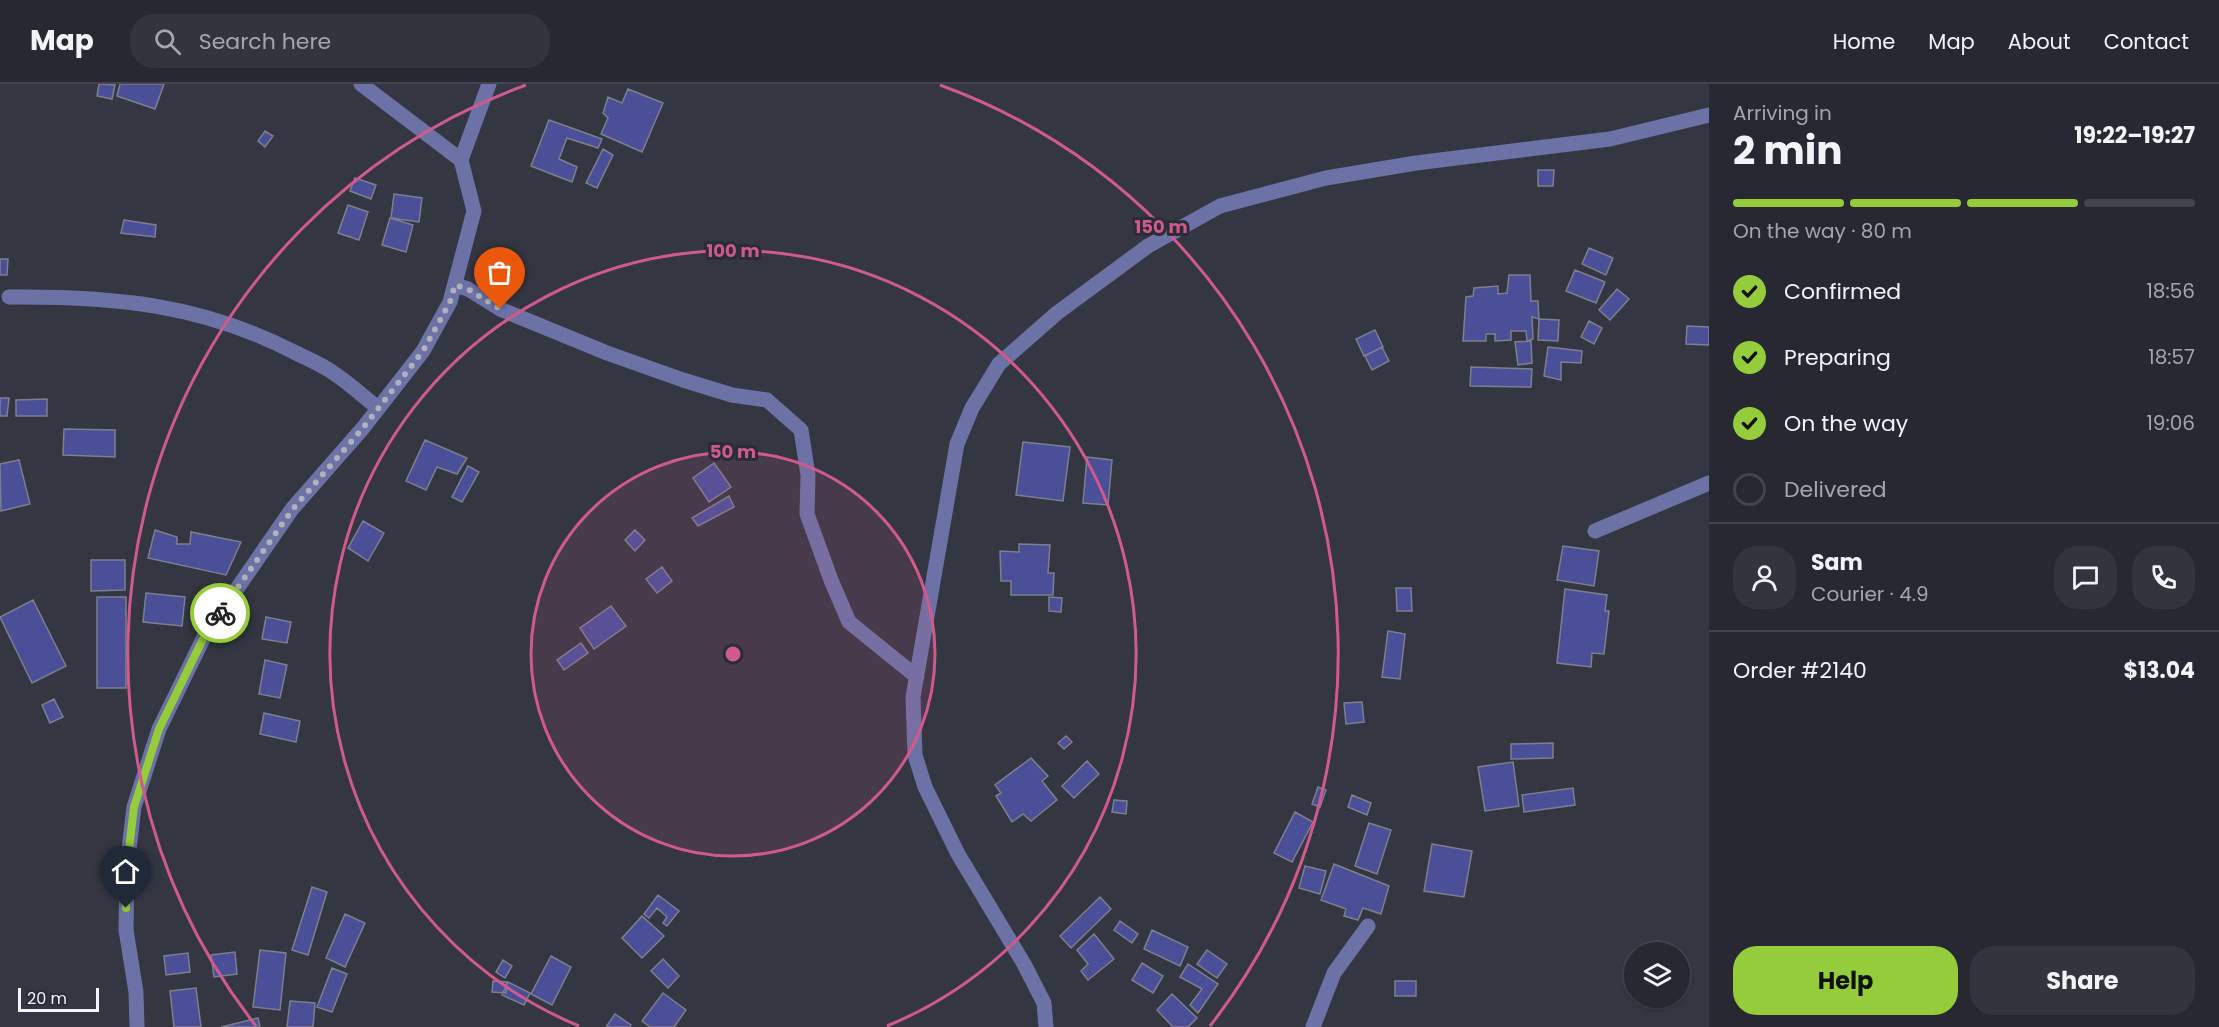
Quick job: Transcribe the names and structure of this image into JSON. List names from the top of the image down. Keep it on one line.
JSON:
{"scale_bar":"20 m","page":{"header":"Map","search":"Search here","nav":["Home","Map","About","Contact"],"heading":["2 min","Arriving in","19:22–19:27"],"panel":["Sam","Courier · 4.9","Order #2140","$13.04"],"bar":"On the way · 80 m","list":[["Confirmed","18:56"],["Preparing","18:57"],["On the way","19:06"],"Delivered"],"buttons":["Help","Share"],"scale":"20 m"},"rings":["150 m","100 m","50 m"]}
